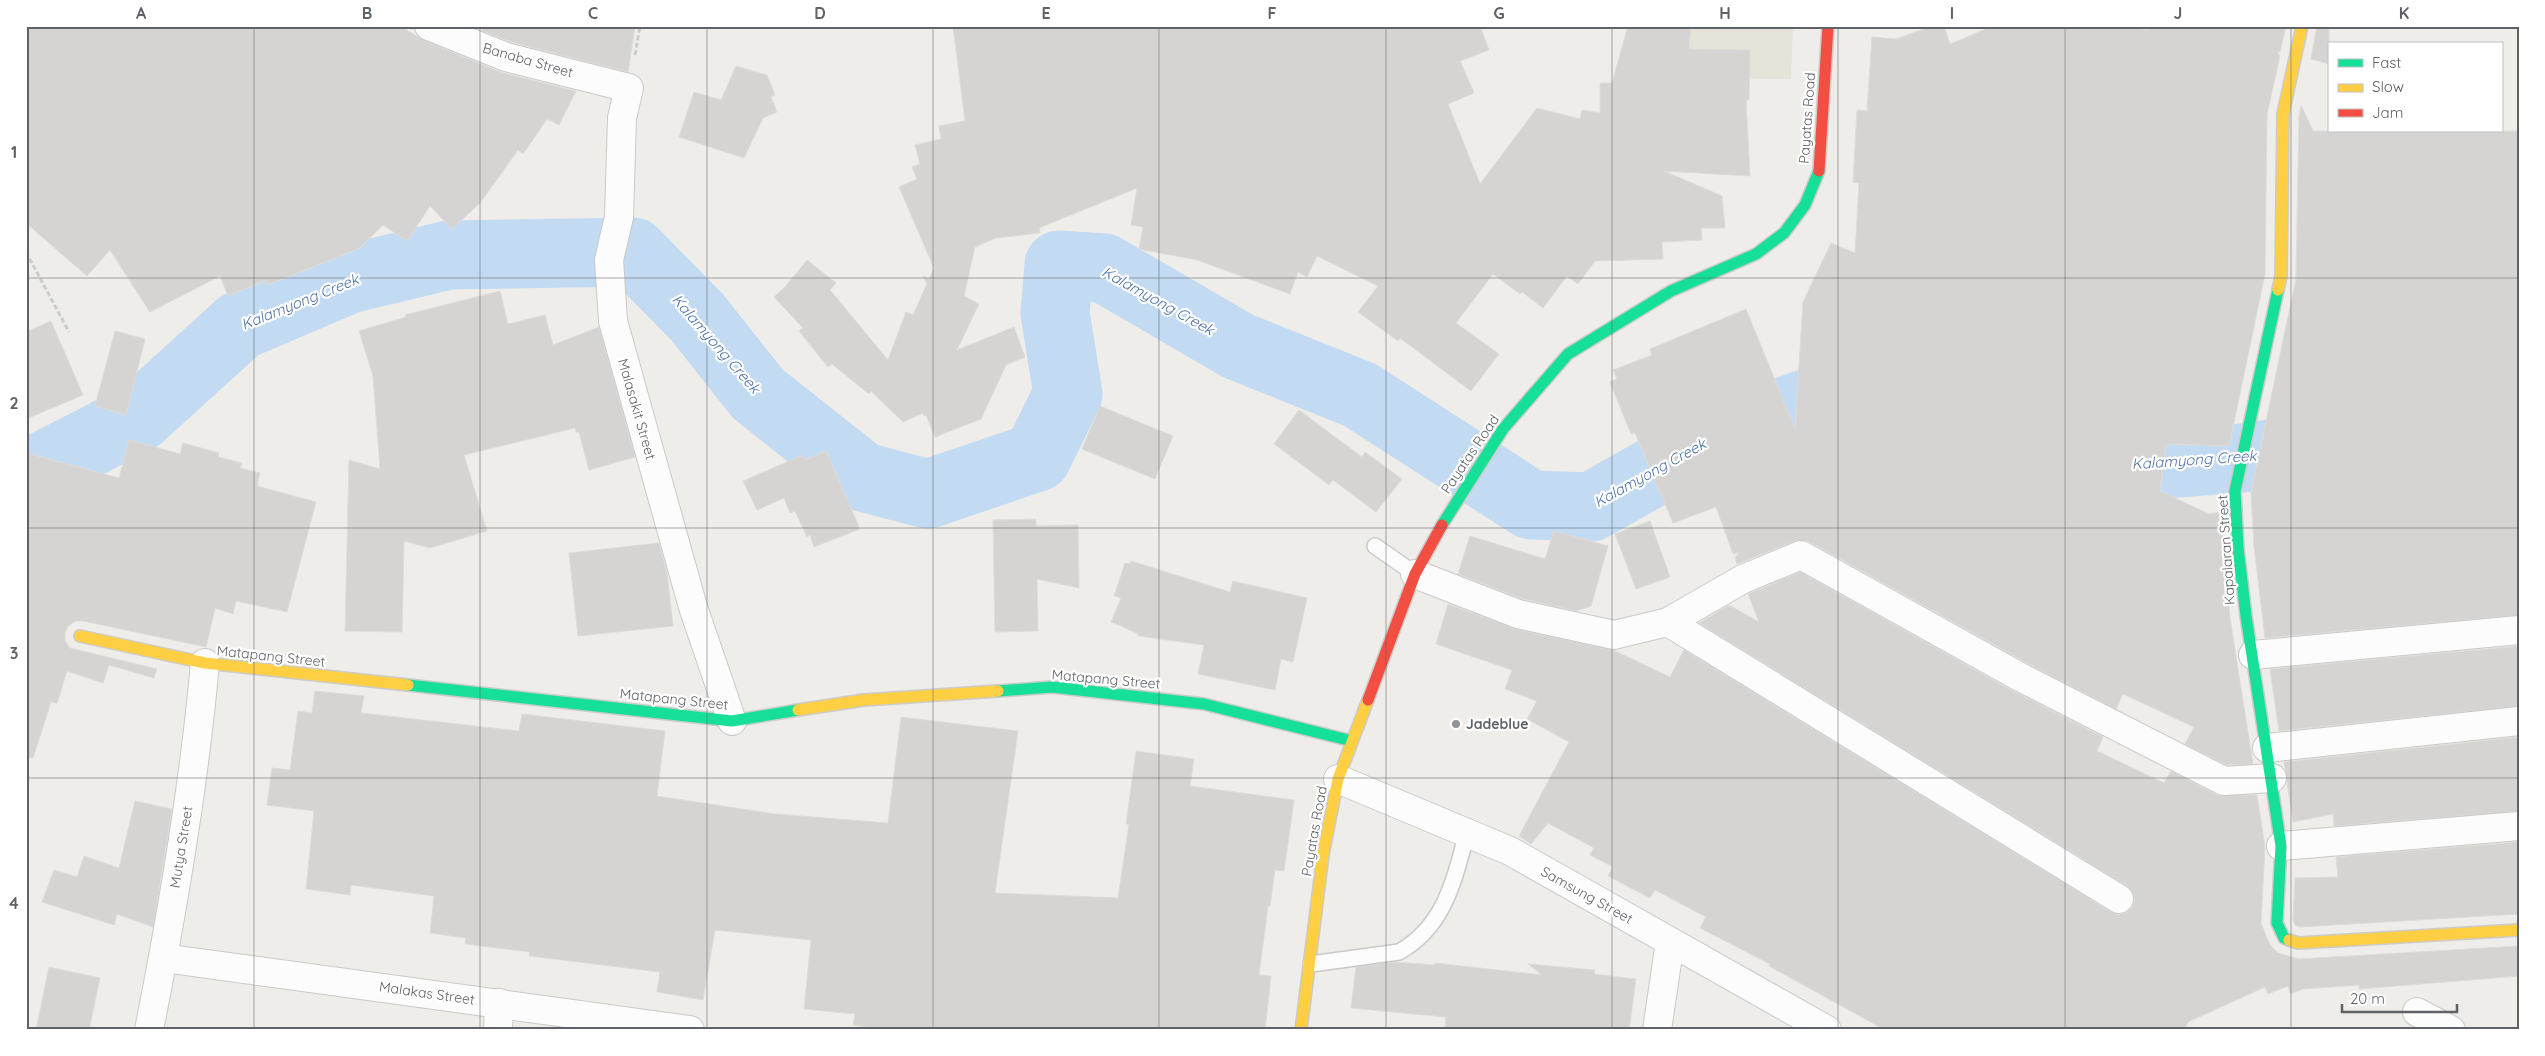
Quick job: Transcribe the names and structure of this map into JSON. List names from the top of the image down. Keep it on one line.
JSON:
{"streets":{"street":["Banaba Street","Payatas Road","Malasakit Street","Kapalaran Street","Matapang Street","Mutya Street","Samsung Street","Malakas Street"]},"crossings":[["Banaba Street","Malasakit Street"],["Payatas Road","Matapang Street"],["Payatas Road","Samsung Street"],["Malasakit Street","Matapang Street"],["Matapang Street","Mutya Street"],["Mutya Street","Malakas Street"]],"water":["Kalamyong Creek"],"places":["Jadeblue"],"legend":["Fast","Slow","Jam"],"scale_bar":"20 m","grid":{"columns":["A","B","C","D","E","F","G","H","I","J","K"],"rows":["1","2","3","4"]}}
